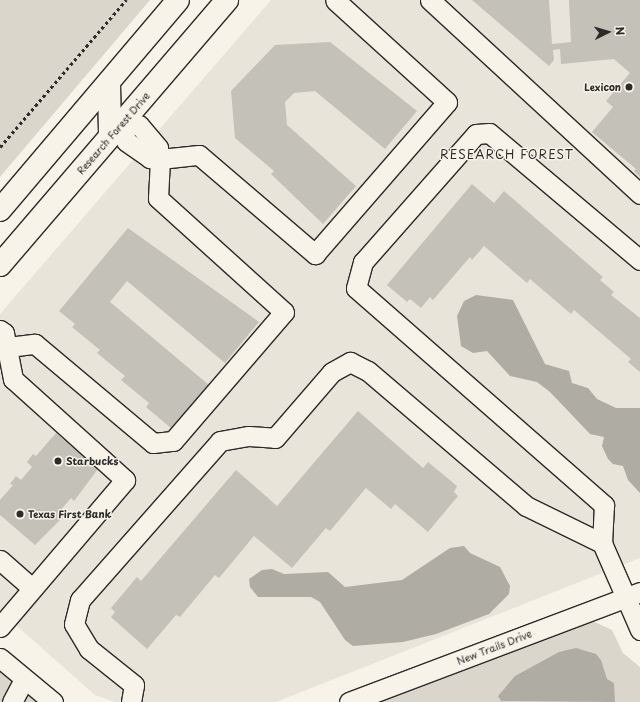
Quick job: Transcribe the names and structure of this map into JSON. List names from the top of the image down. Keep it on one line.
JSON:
{"streets":{"main road":["Research Forest Drive"],"street":["New Trails Drive"]},"districts":["RESEARCH FOREST"],"places":["Lexicon","Starbucks","Texas First Bank"],"north":"right"}
